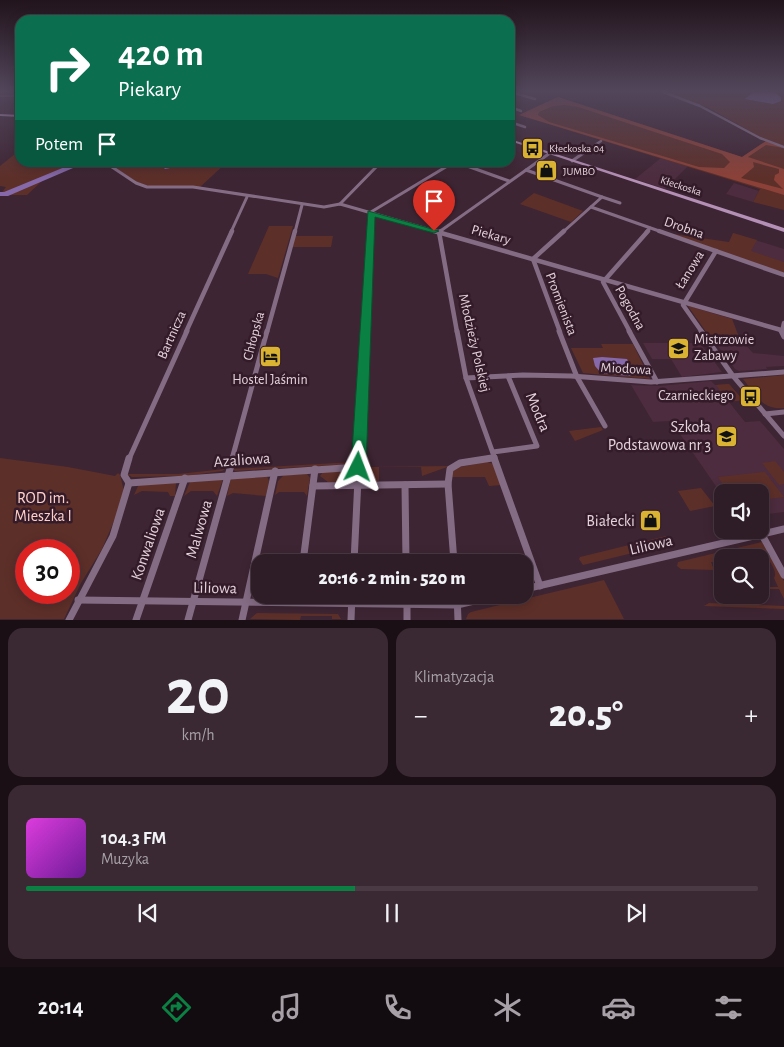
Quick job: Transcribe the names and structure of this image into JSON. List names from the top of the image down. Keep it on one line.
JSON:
{"streets":{"main road":["Kłeckoska"],"street":["Drobna","Piekary","Łanowa","Promienista","Pogodna","Bartnicza","Chłopska","Młodzieży Polskiej","Miodowa","Modra","Azaliowa","Malwowa","Konwaliowa","Liliowa"]},"crossings":[["Drobna","Łanowa"],["Drobna","Promienista"],["Drobna","Pogodna"],["Piekary","Łanowa"],["Piekary","Promienista"],["Piekary","Pogodna"],["Piekary","Bartnicza"],["Piekary","Chłopska"],["Piekary","Młodzieży Polskiej"],["Łanowa","Miodowa"],["Promienista","Miodowa"],["Pogodna","Miodowa"],["Bartnicza","Azaliowa"],["Chłopska","Azaliowa"],["Chłopska","Malwowa"],["Młodzieży Polskiej","Miodowa"],["Młodzieży Polskiej","Modra"],["Młodzieży Polskiej","Liliowa"],["Miodowa","Modra"],["Azaliowa","Malwowa"],["Azaliowa","Konwaliowa"],["Malwowa","Liliowa"],["Konwaliowa","Liliowa"]],"parks":["ROD im. Mieszka I"],"places":{"bus stop":["Kłeckoska 04","Czarnieckiego"],"shop":["JUMBO","Białecki"],"school or university":["Mistrzowie Zabawy","Szkoła Podstawowa nr 3"],"hotel":["Hostel Jaśmin"]},"page":{"turn":["420 m","Piekary"],"then":"Potem","limit":"30","trip":"20:16 · 2 min · 520 m","tile":[["20","km/h"],"Klimatyzacja"],"heat":["−","20.5°","+"],"song":["104.3 FM","Muzyka"],"tabs":"20:14"}}
